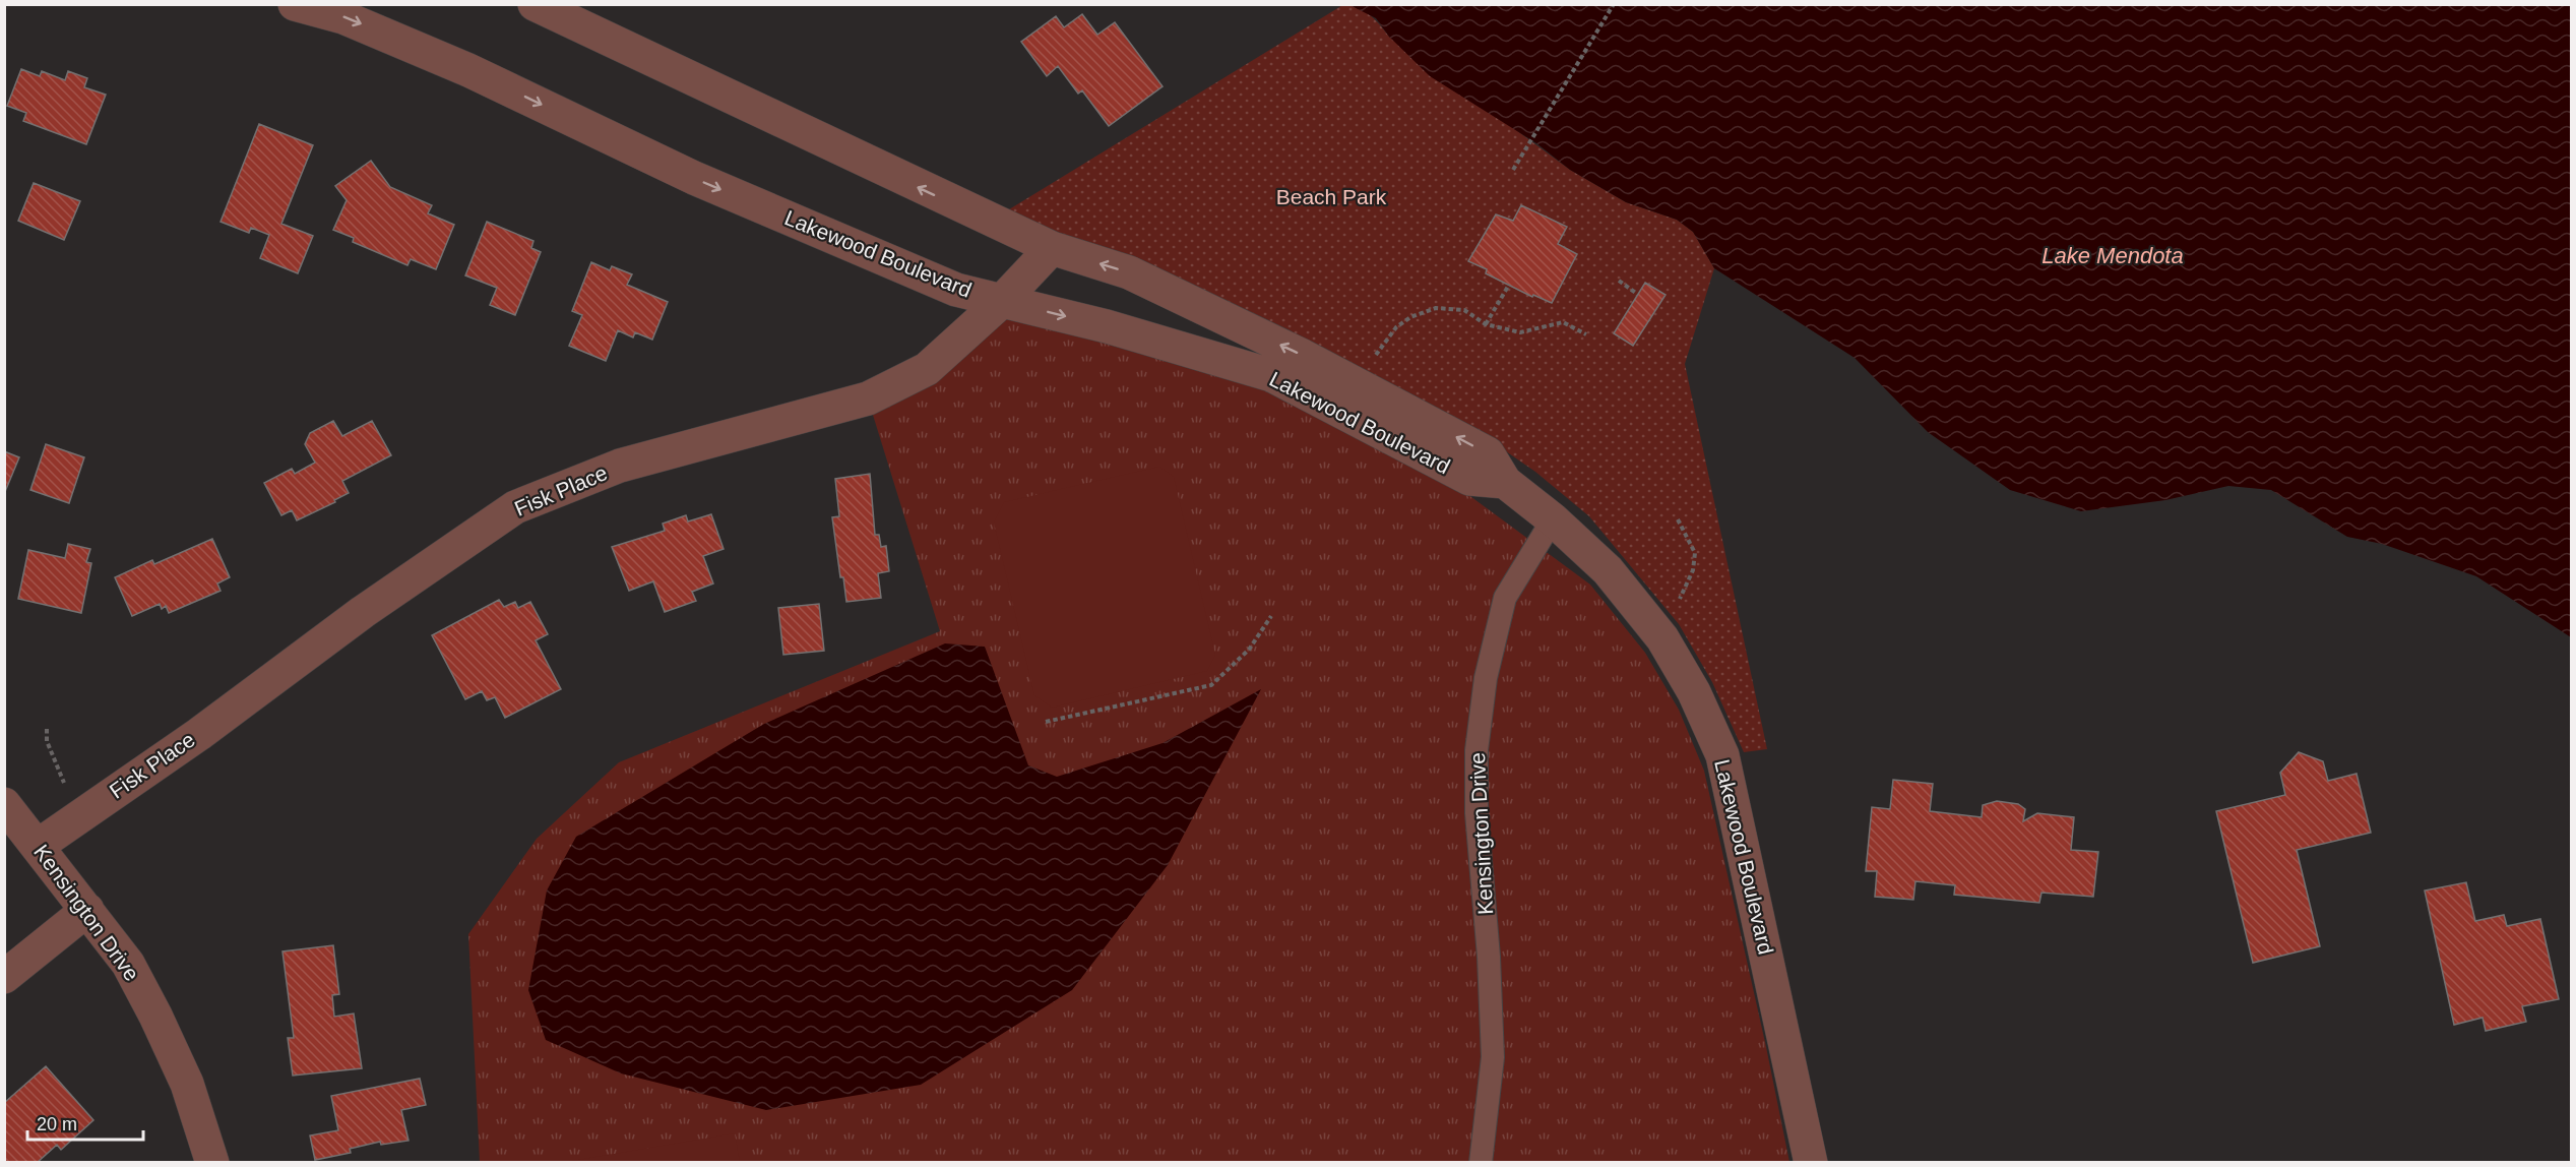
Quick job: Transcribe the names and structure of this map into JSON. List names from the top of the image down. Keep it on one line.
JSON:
{"streets":{"street":["Lakewood Boulevard","Fisk Place","Kensington Drive"]},"crossings":[["Lakewood Boulevard","Fisk Place"],["Lakewood Boulevard","Kensington Drive"],["Fisk Place","Kensington Drive"]],"water":["Lake Mendota"],"parks":["Beach Park"],"scale_bar":"20 m"}
